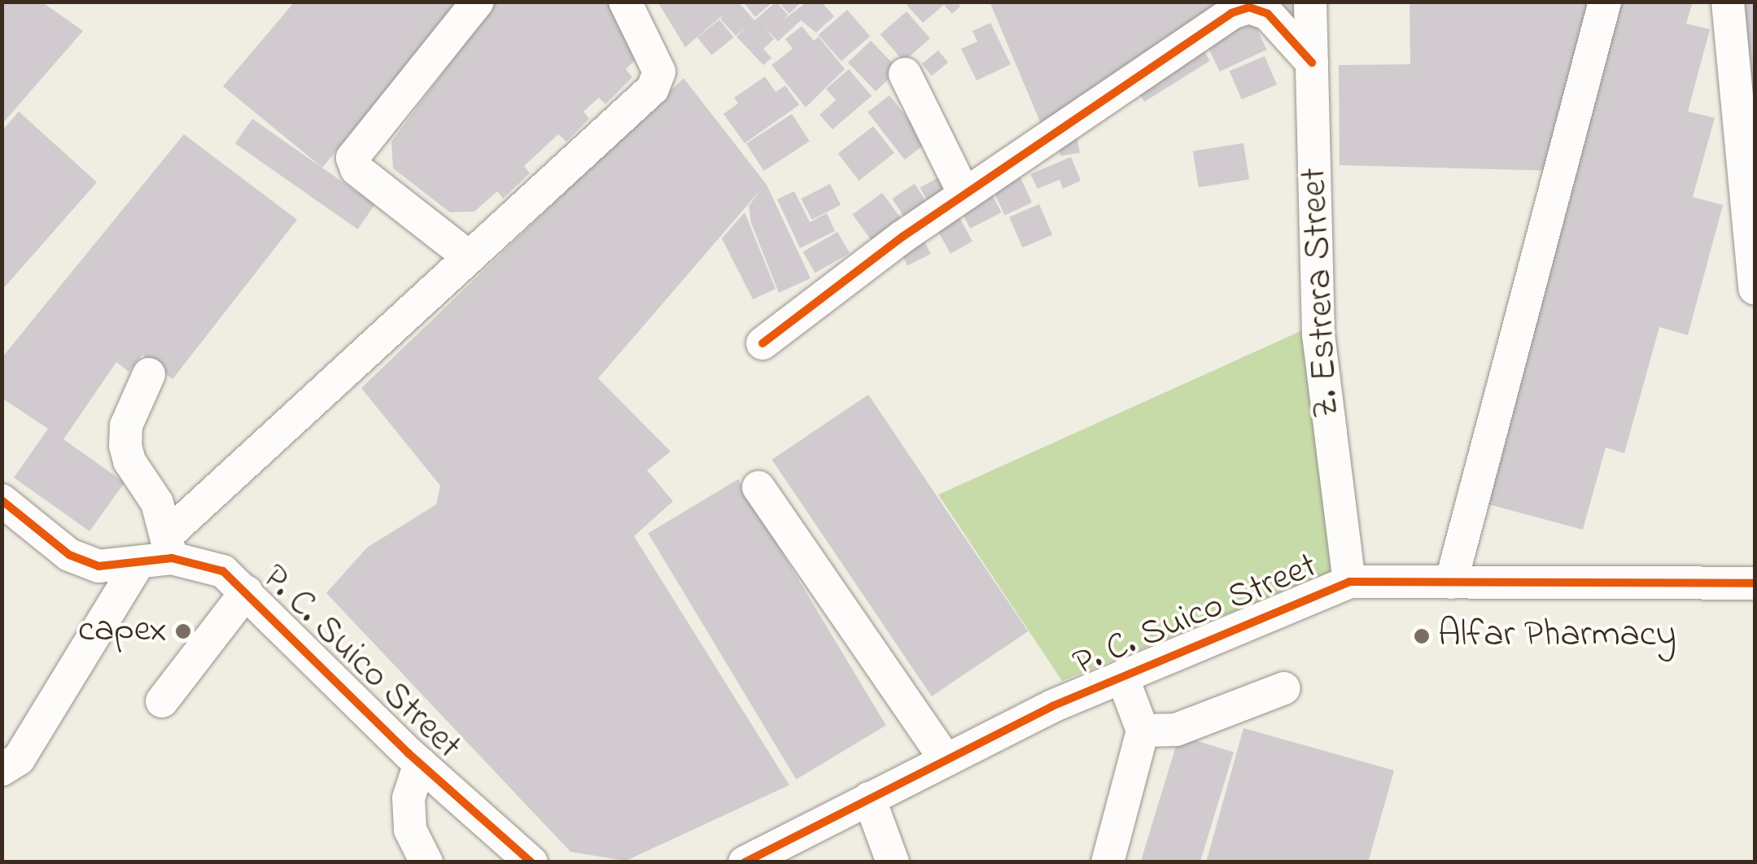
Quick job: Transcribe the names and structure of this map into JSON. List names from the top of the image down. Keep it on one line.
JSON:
{"streets":{"street":["Z. Estrera Street","P. C. Suico Street"]},"crossings":[["Z. Estrera Street","P. C. Suico Street"]],"places":["capex","Alfar Pharmacy"]}
